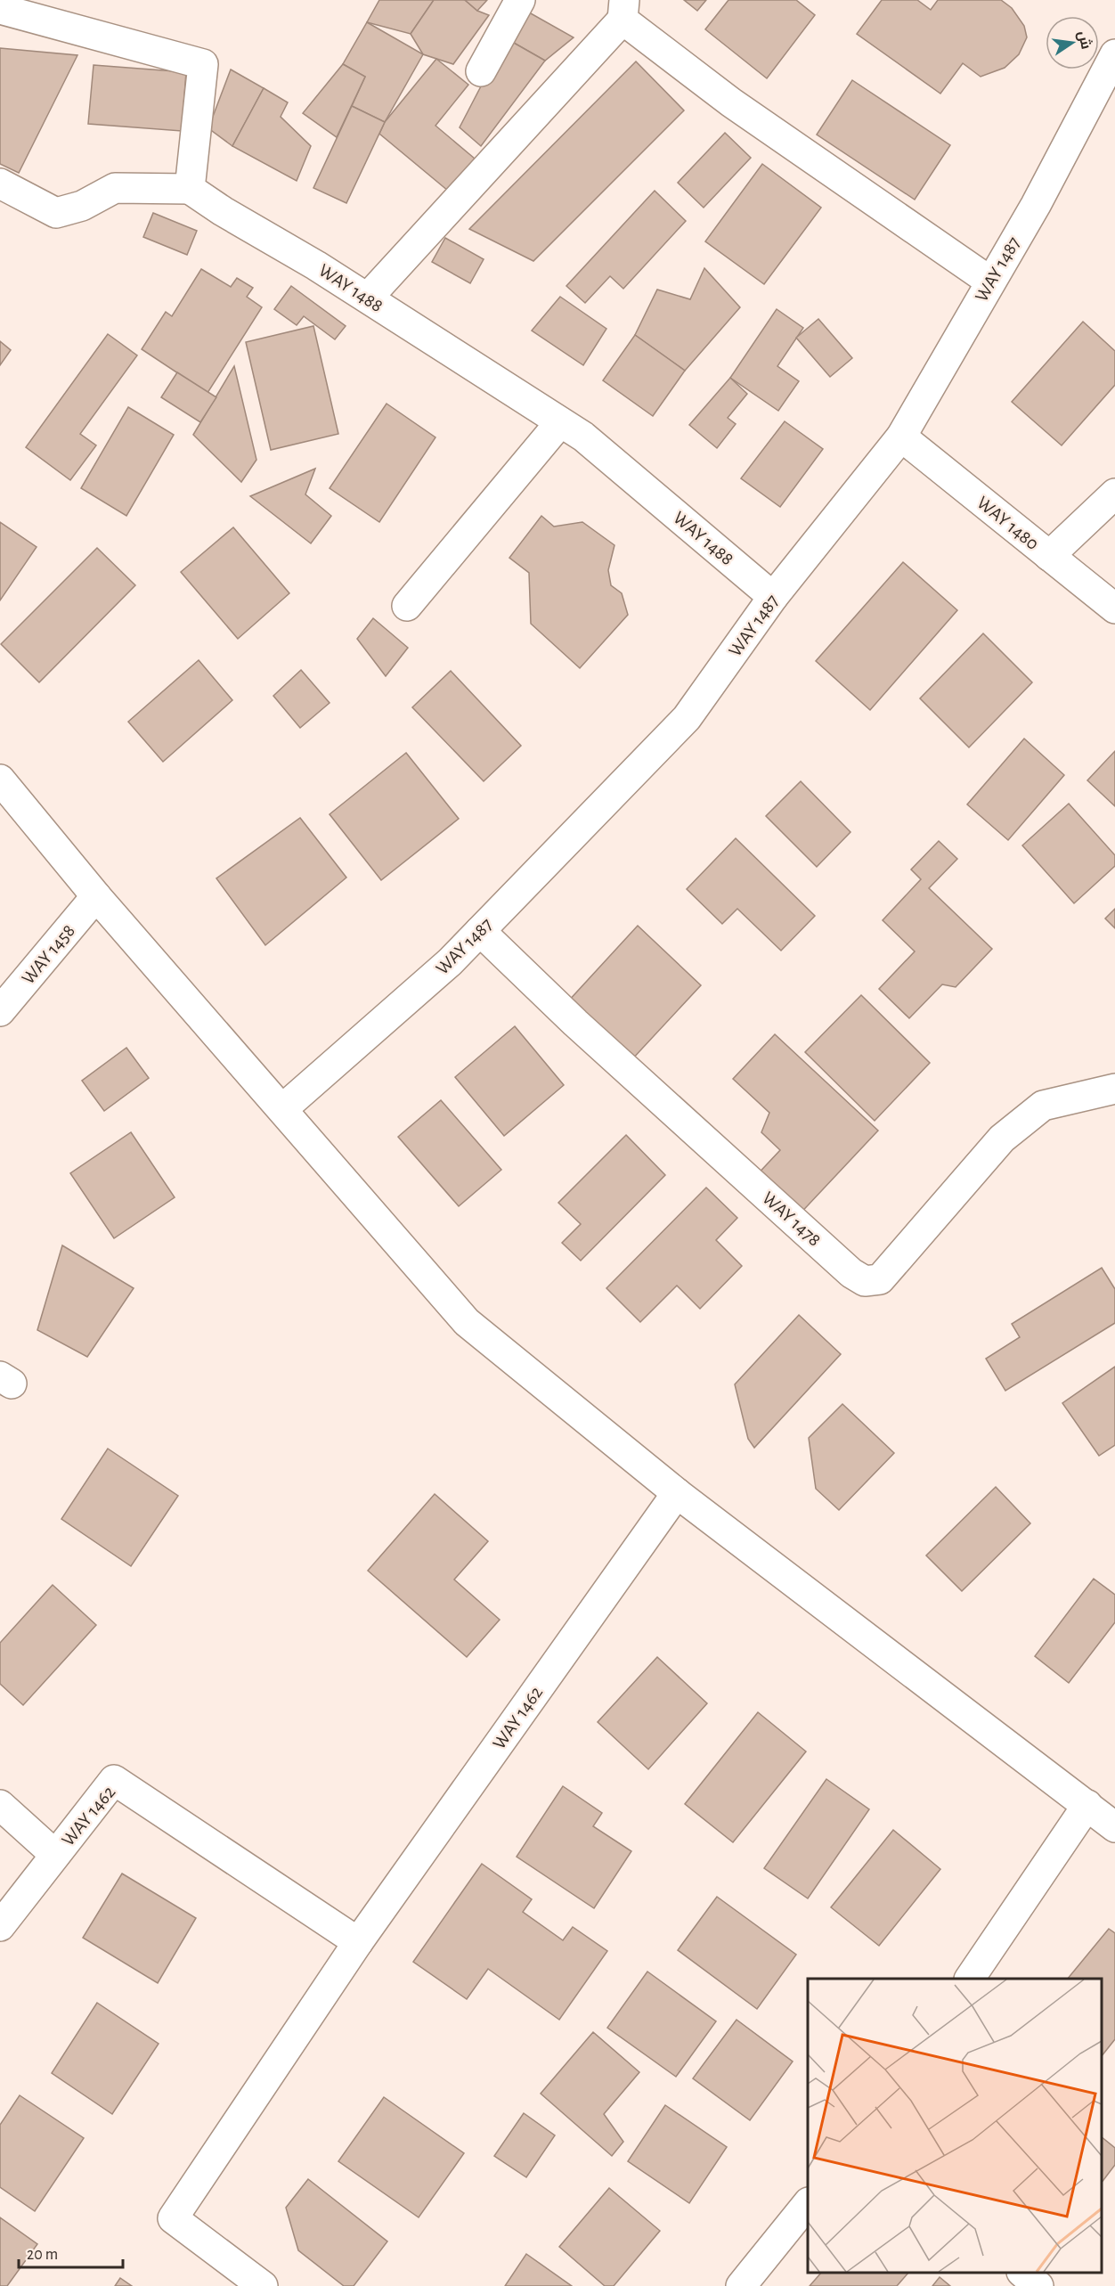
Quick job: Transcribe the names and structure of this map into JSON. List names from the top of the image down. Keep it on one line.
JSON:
{"streets":{"street":["WAY 1487","WAY 1488","WAY 1480","WAY 1458","WAY 1478","WAY 1462"]},"crossings":[["WAY 1487","WAY 1488"],["WAY 1487","WAY 1480"],["WAY 1487","WAY 1478"]],"scale_bar":"20 m","north":"right"}
